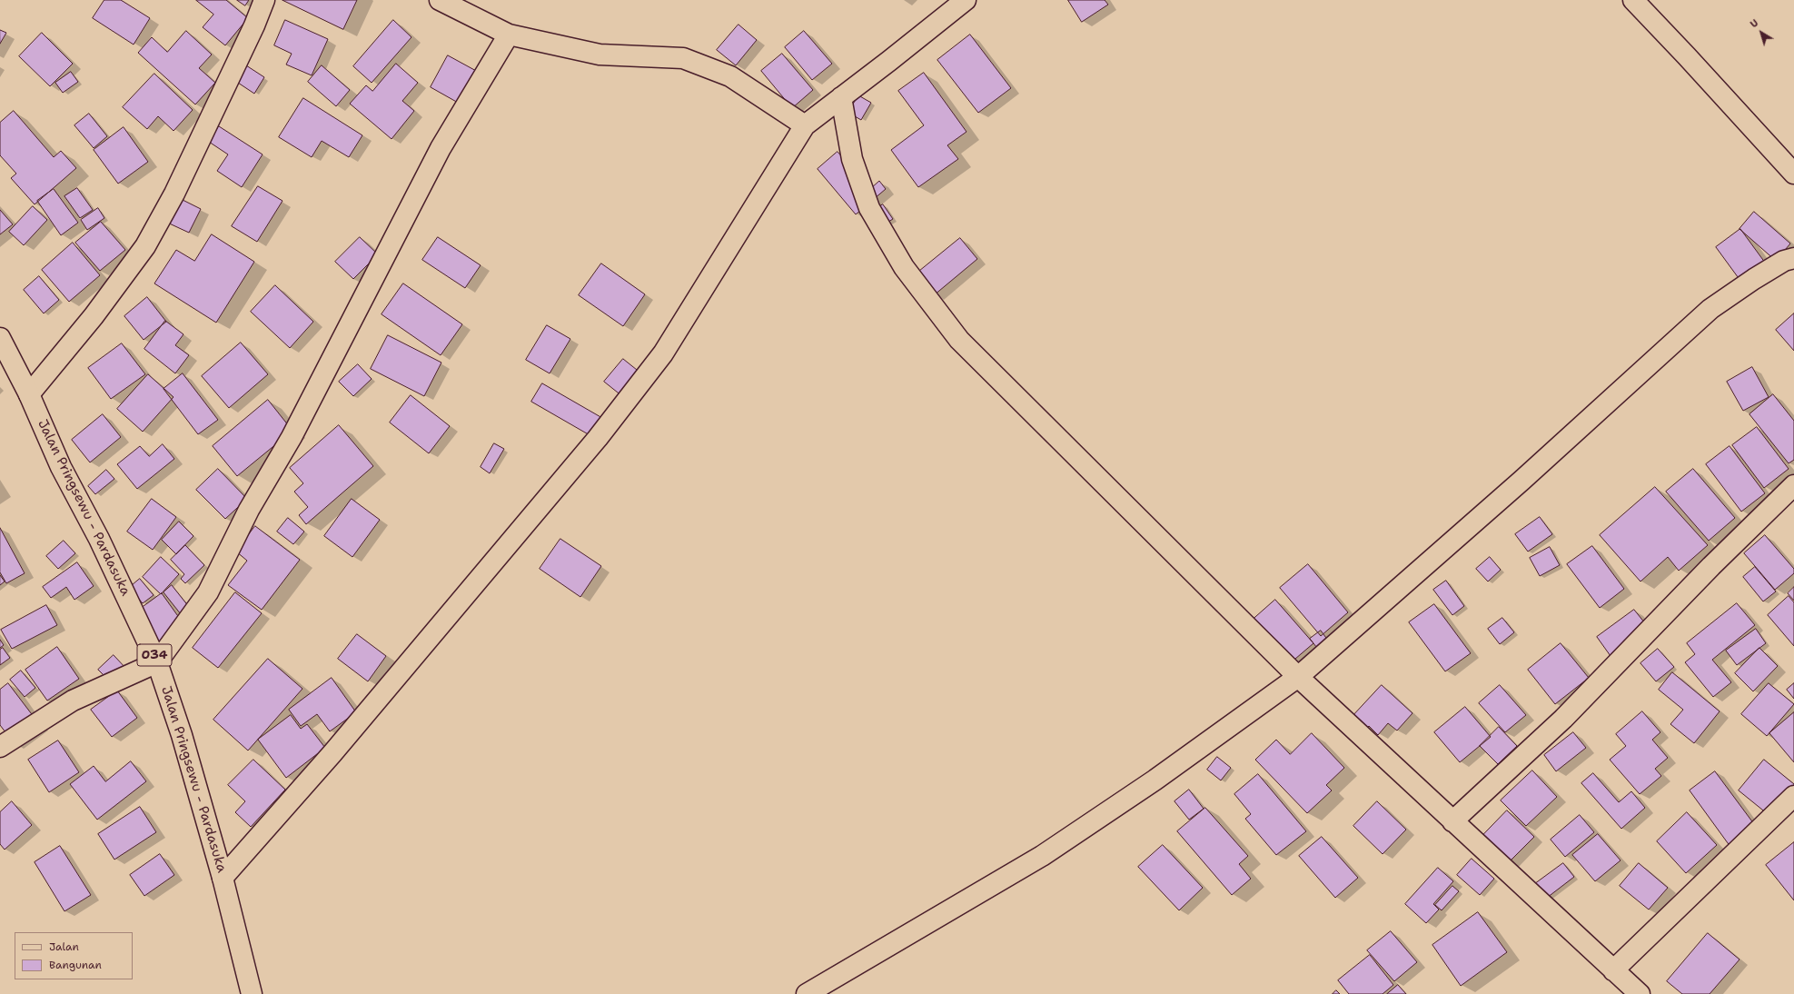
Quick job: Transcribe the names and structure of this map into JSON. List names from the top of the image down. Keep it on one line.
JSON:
{"streets":{"street":["Jalan Pringsewu - Pardasuka","034"]},"legend":["Jalan","Bangunan"],"north":"top left"}
